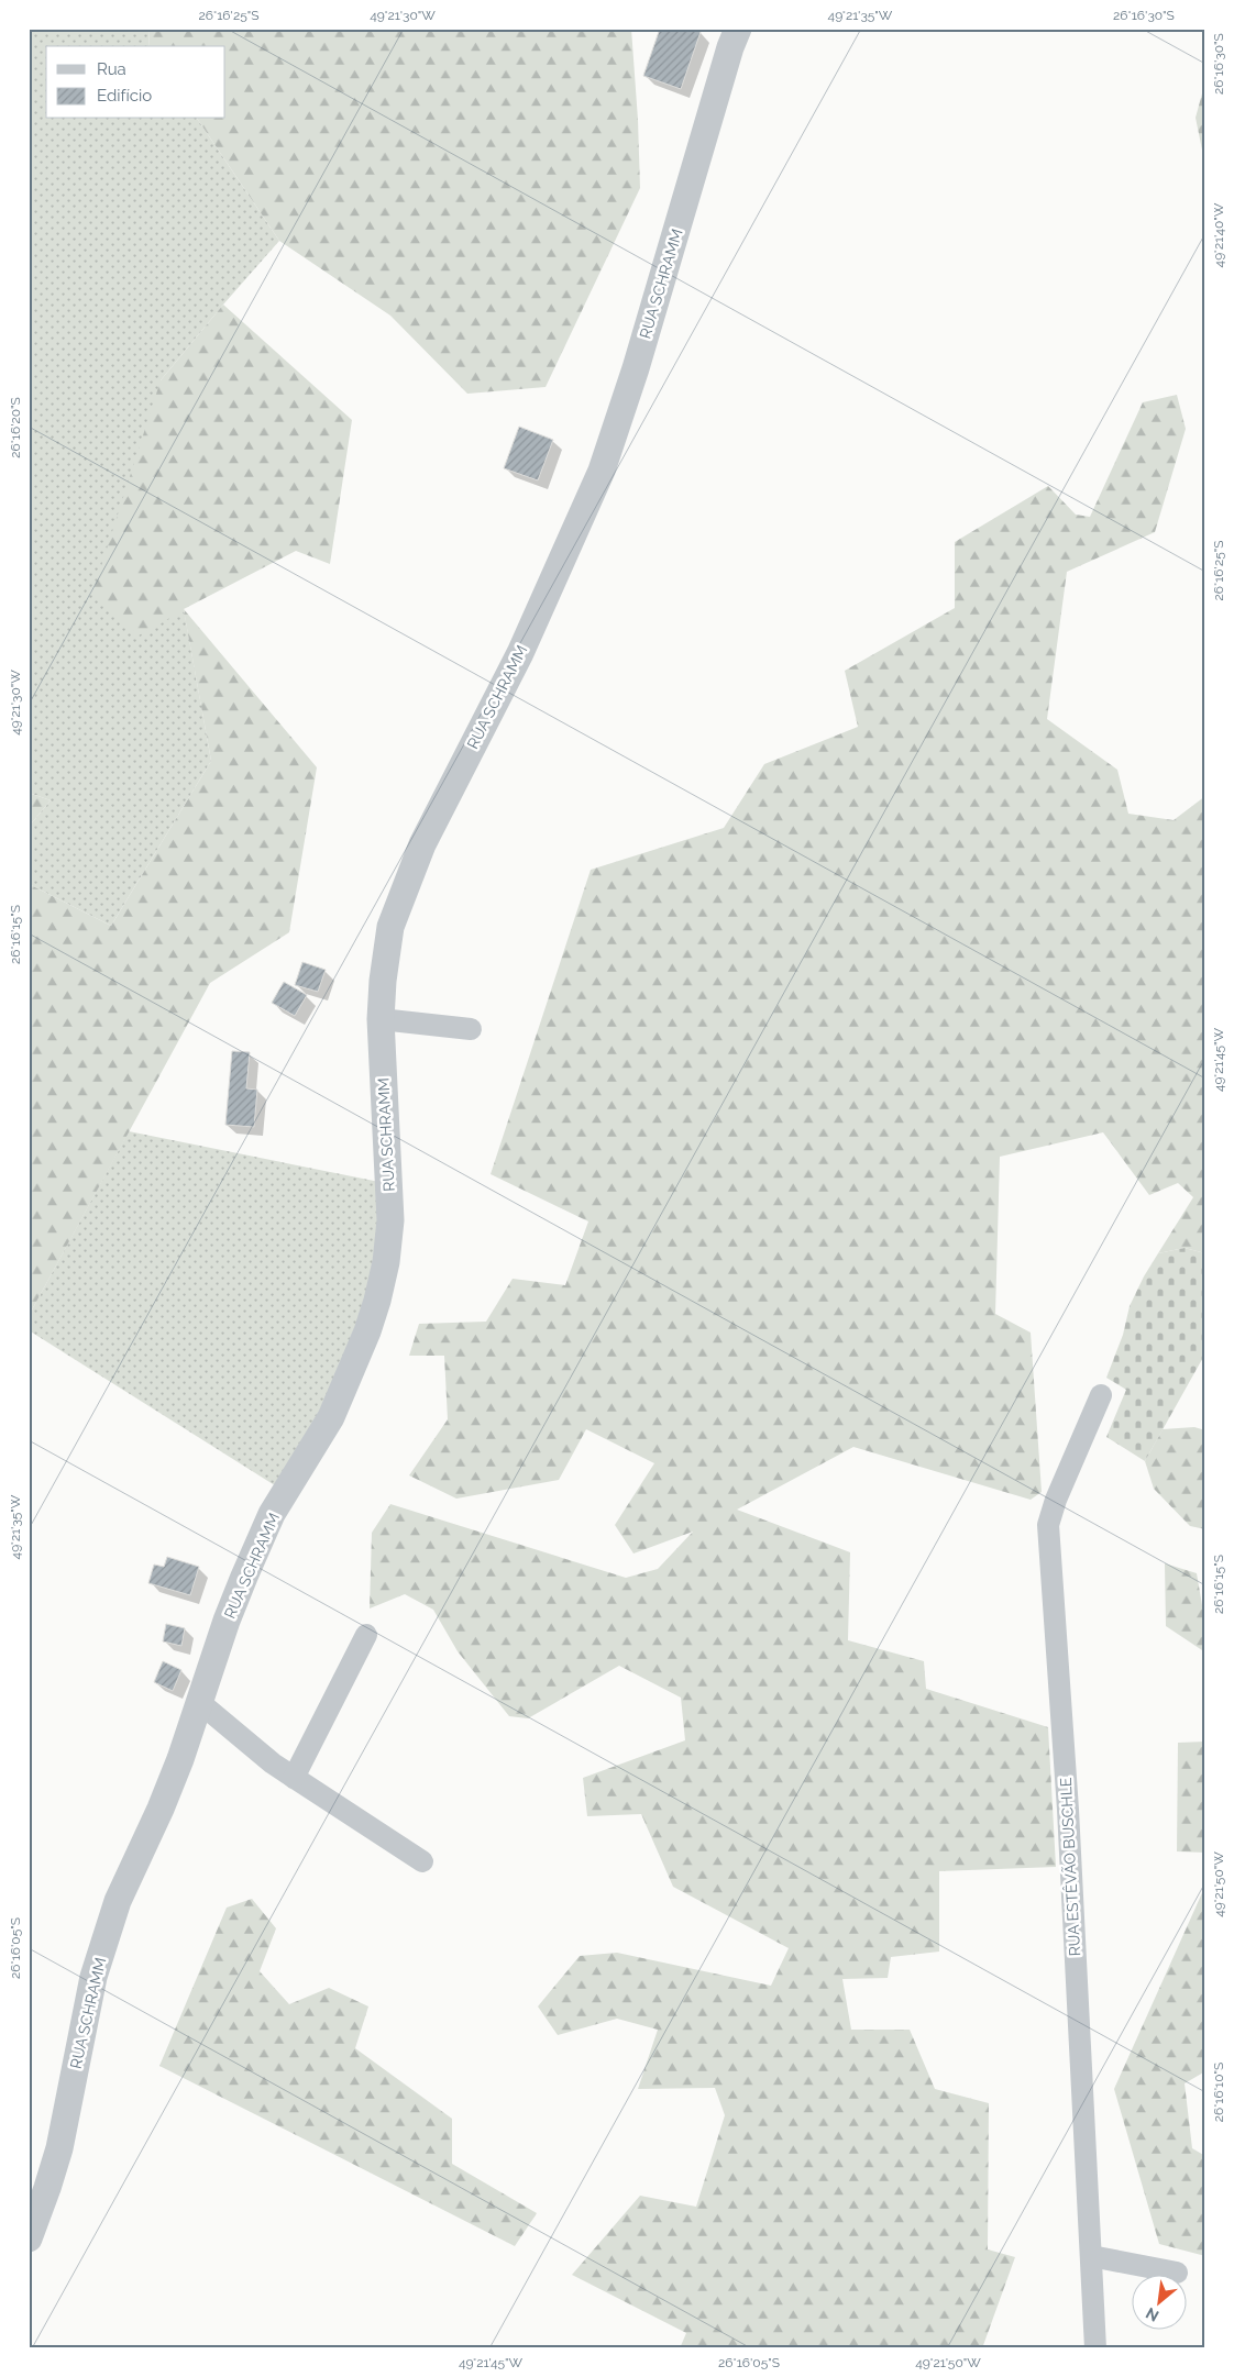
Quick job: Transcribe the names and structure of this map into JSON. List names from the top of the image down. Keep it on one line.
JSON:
{"streets":{"street":["RUA SCHRAMM","RUA ESTÊVÃO BUSCHLE"]},"legend":["Rua","Edifício"],"north":"bottom left","coordinates":["26°16'25\"S","49°21'30\"W","49°21'35\"W","26°16'30\"S","49°21'40\"W","26°16'20\"S","26°16'15\"S","49°21'45\"W","49°21'50\"W","26°16'05\"S","26°16'10\"S"]}
